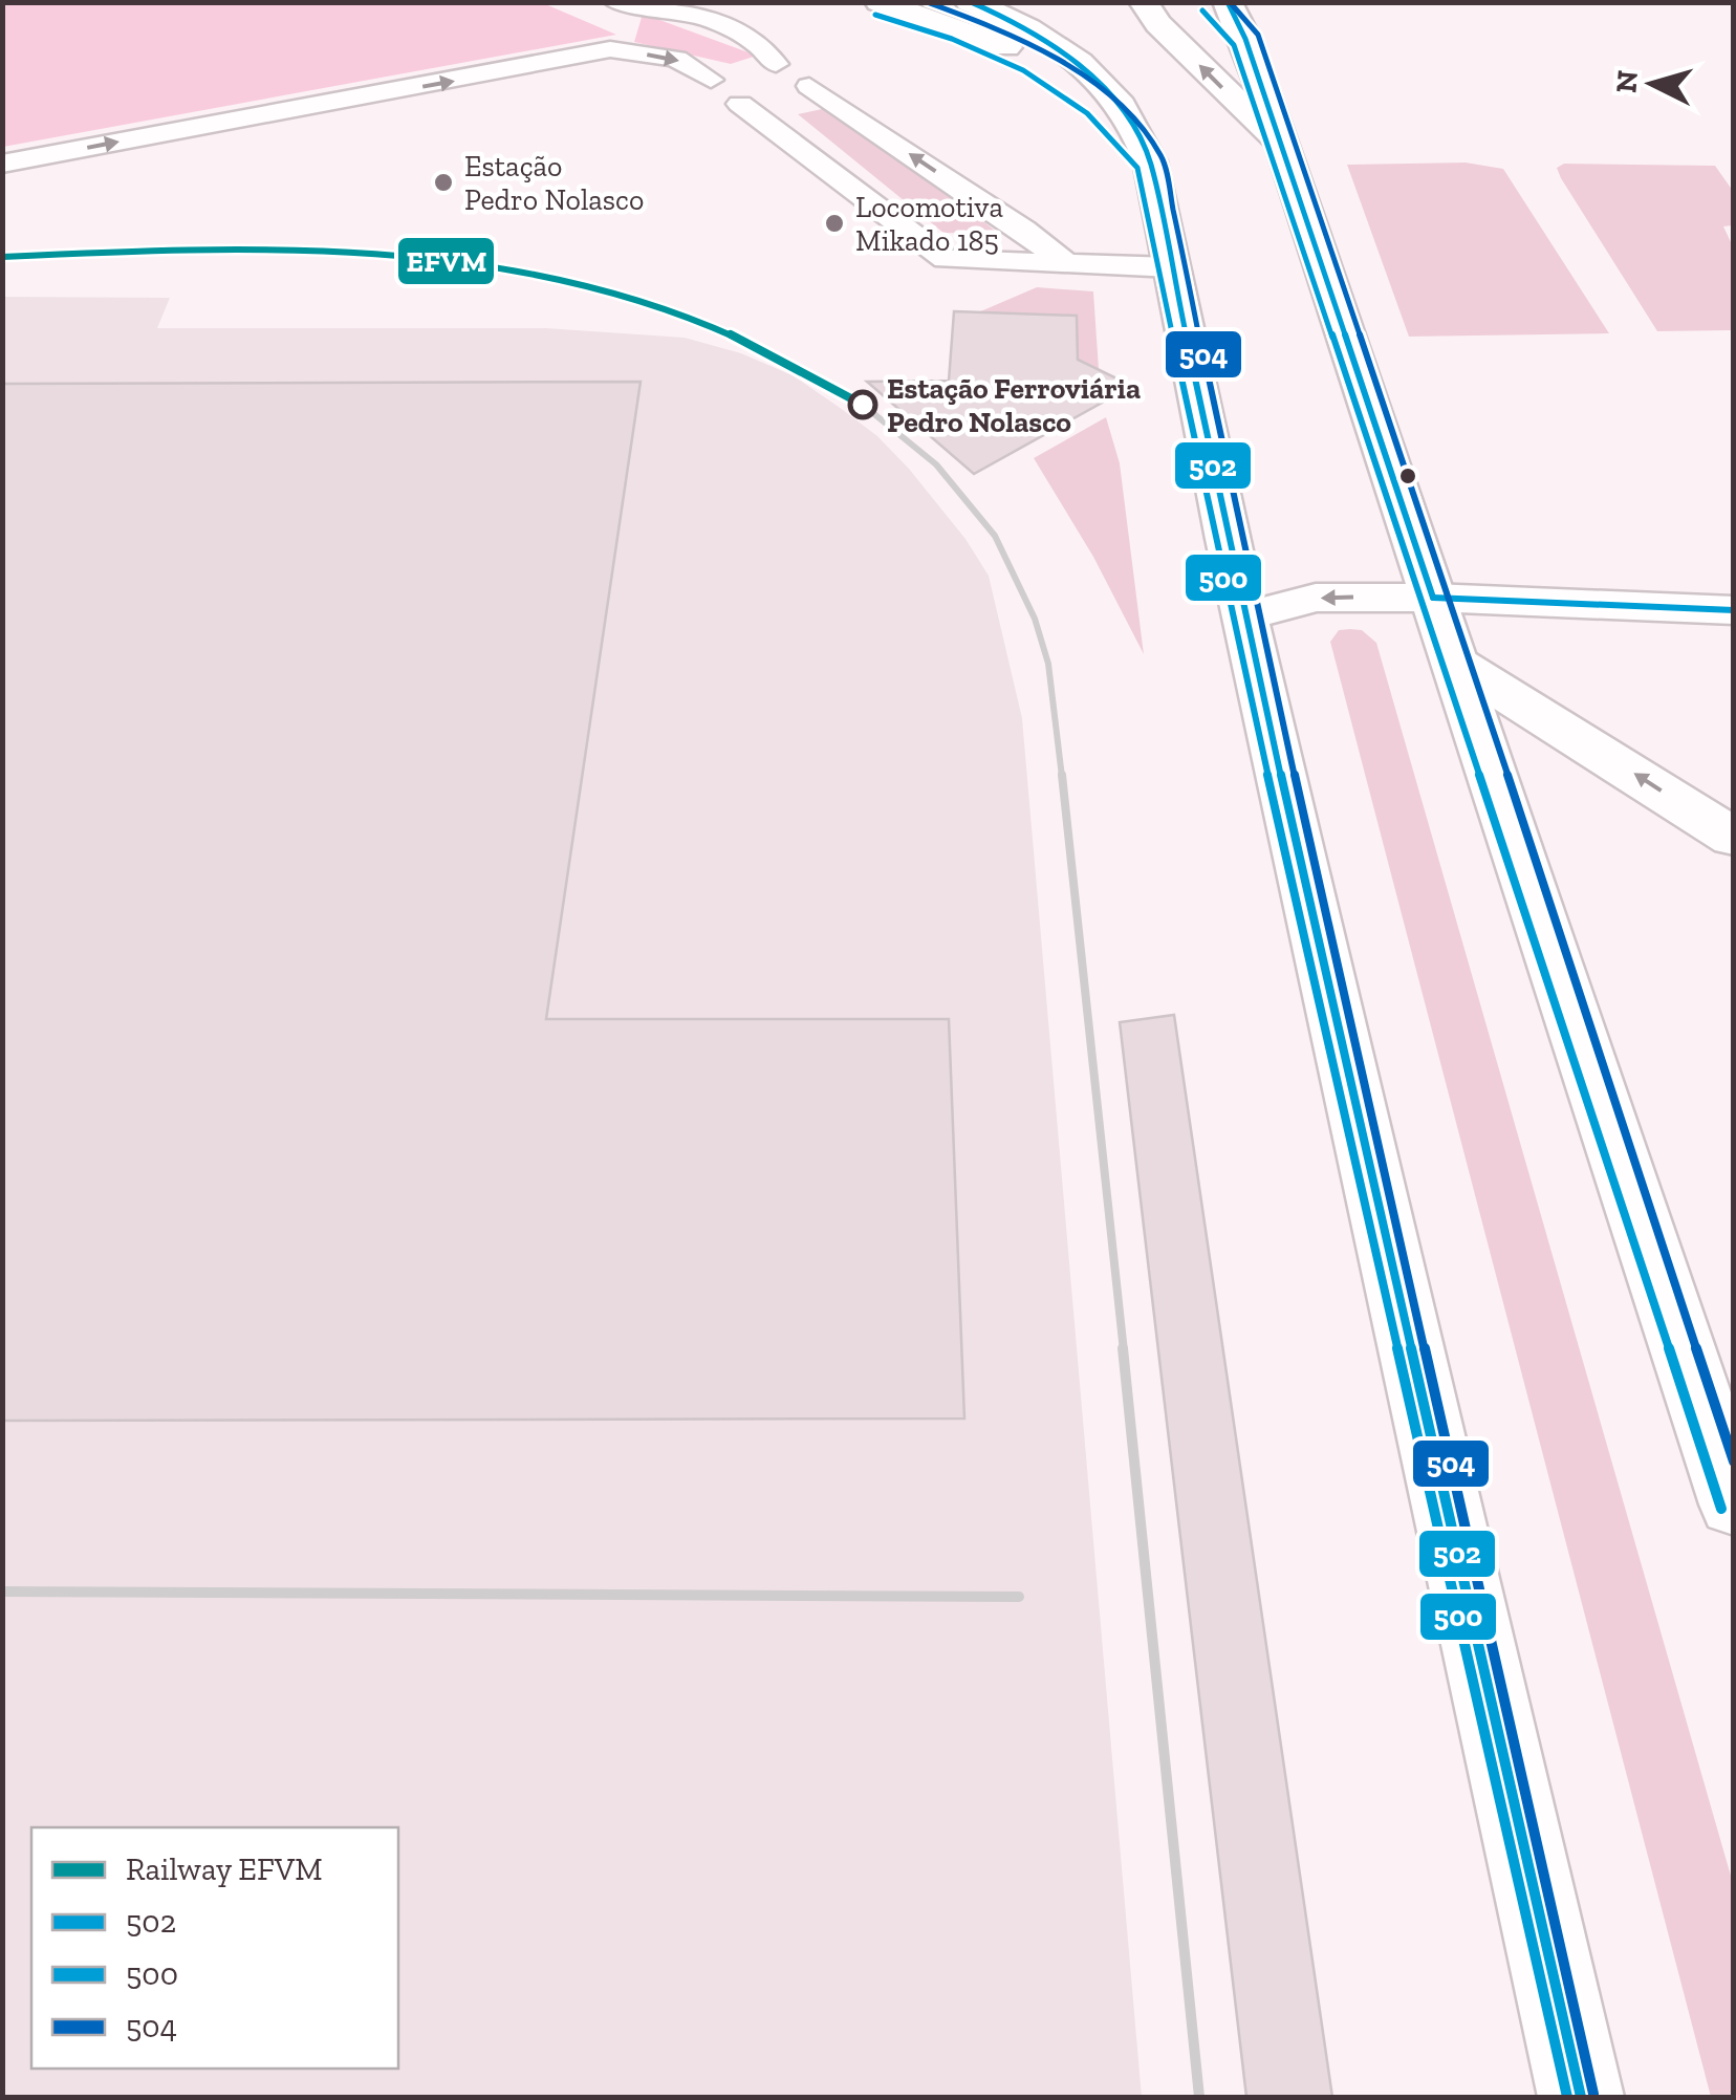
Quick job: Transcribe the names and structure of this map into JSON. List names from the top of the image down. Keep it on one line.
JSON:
{"places":["Estação Pedro Nolasco","Locomotiva Mikado 185","Estação Ferroviária Pedro Nolasco"],"lines":["transit line 502","transit line 504","transit line 500","rail line EFVM"],"legend":["Railway EFVM","502","500","504"],"north":"left"}
